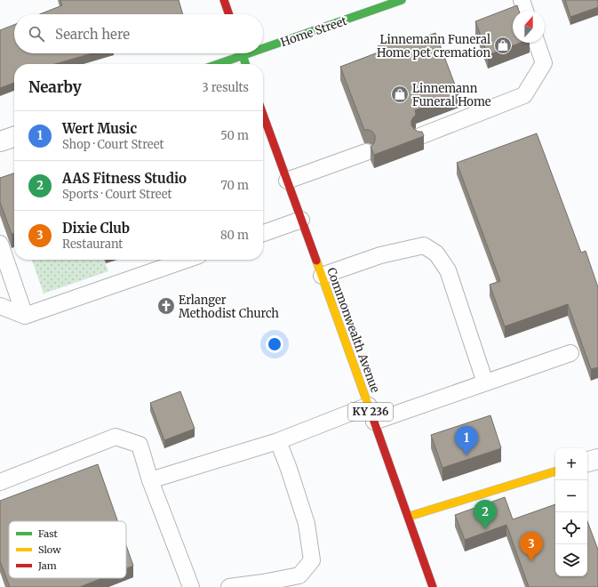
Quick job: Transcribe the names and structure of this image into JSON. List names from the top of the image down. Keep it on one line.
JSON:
{"streets":{"main road":["Home Street","Commonwealth Avenue","KY 236"]},"places":{"shop":["Linnemann Funeral Home pet cremation","Linnemann Funeral Home"],"church":["Erlanger Methodist Church"]},"legend":["Fast","Slow","Jam"],"north":"top","page":{"search":"Search here","heading":["Nearby","3 results"],"list":[{"mark":"1","name":"Wert Music","note":"Shop · Court Street","value":"50 m"},{"mark":"2","name":"AAS Fitness Studio","note":"Sports · Court Street","value":"70 m"},{"mark":"3","name":"Dixie Club","note":"Restaurant","value":"80 m"}],"pins":["1","2","3"],"map_buttons":["+","−"]}}
